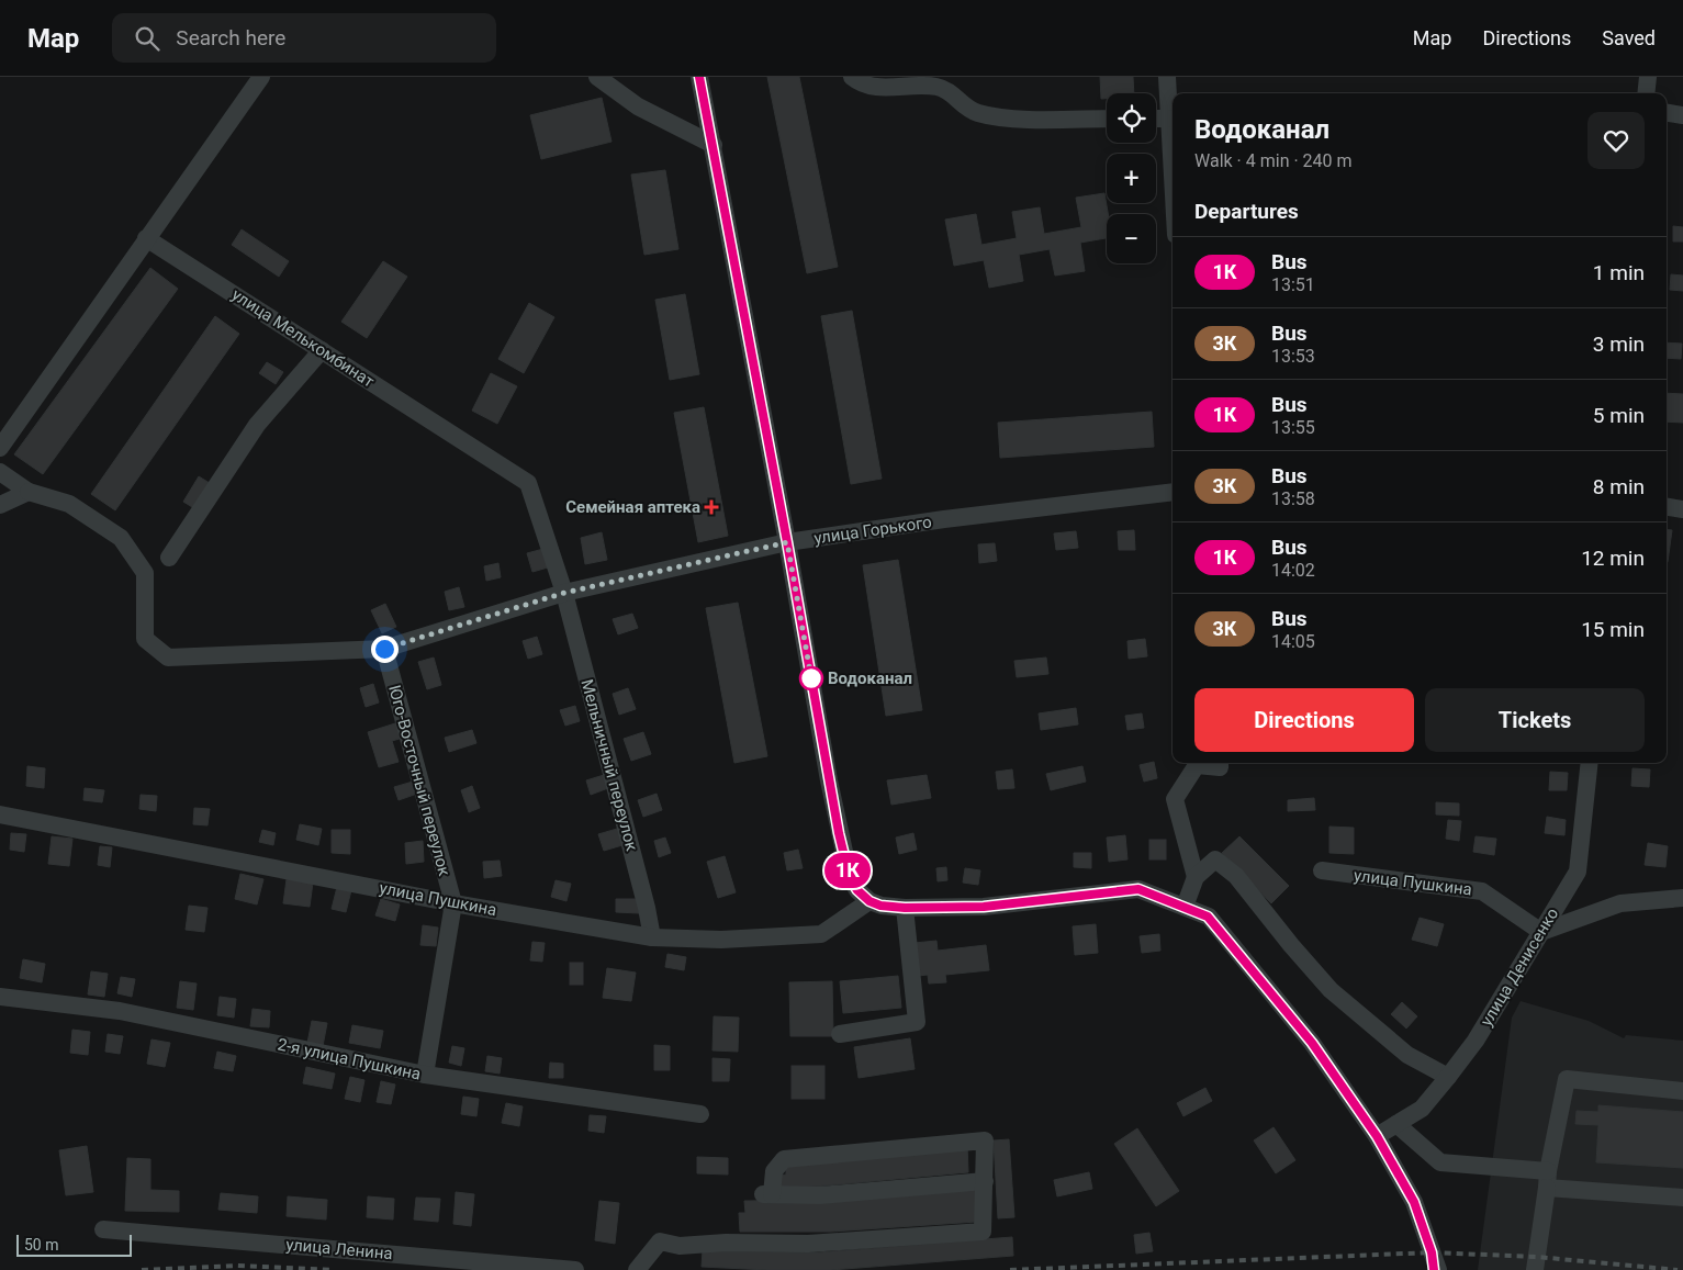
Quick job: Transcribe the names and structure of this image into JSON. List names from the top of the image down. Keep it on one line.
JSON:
{"streets":{"street":["улица Мелькомбинат","улица Горького","Мельничный переулок","Юго-Восточный переулок","улица Пушкина","улица Денисенко","2-я улица Пушкина","улица Ленина"]},"crossings":[["улица Мелькомбинат","улица Горького"],["улица Мелькомбинат","Мельничный переулок"],["улица Горького","Мельничный переулок"],["улица Горького","Юго-Восточный переулок"],["Мельничный переулок","улица Пушкина"],["Юго-Восточный переулок","улица Пушкина"],["Юго-Восточный переулок","2-я улица Пушкина"],["улица Пушкина","улица Денисенко"]],"places":{"health":["Семейная аптека"],"other":["Водоканал"]},"lines":["bus line 1К"],"scale_bar":"50 m","page":{"header":"Map","search":"Search here","nav":["Map","Directions","Saved"],"on_map":"1К","map_buttons":["+","−"],"heading":[["Водоканал","Walk · 4 min · 240 m"],"Departures"],"list":[{"mark":"1К","name":"Bus","note":"13:51","value":"1 min"},{"mark":"3К","name":"Bus","note":"13:53","value":"3 min"},{"mark":"1К","name":"Bus","note":"13:55","value":"5 min"},{"mark":"3К","name":"Bus","note":"13:58","value":"8 min"},{"mark":"1К","name":"Bus","note":"14:02","value":"12 min"},{"mark":"3К","name":"Bus","note":"14:05","value":"15 min"}],"buttons":["Directions","Tickets"],"scale":"50 m"}}
